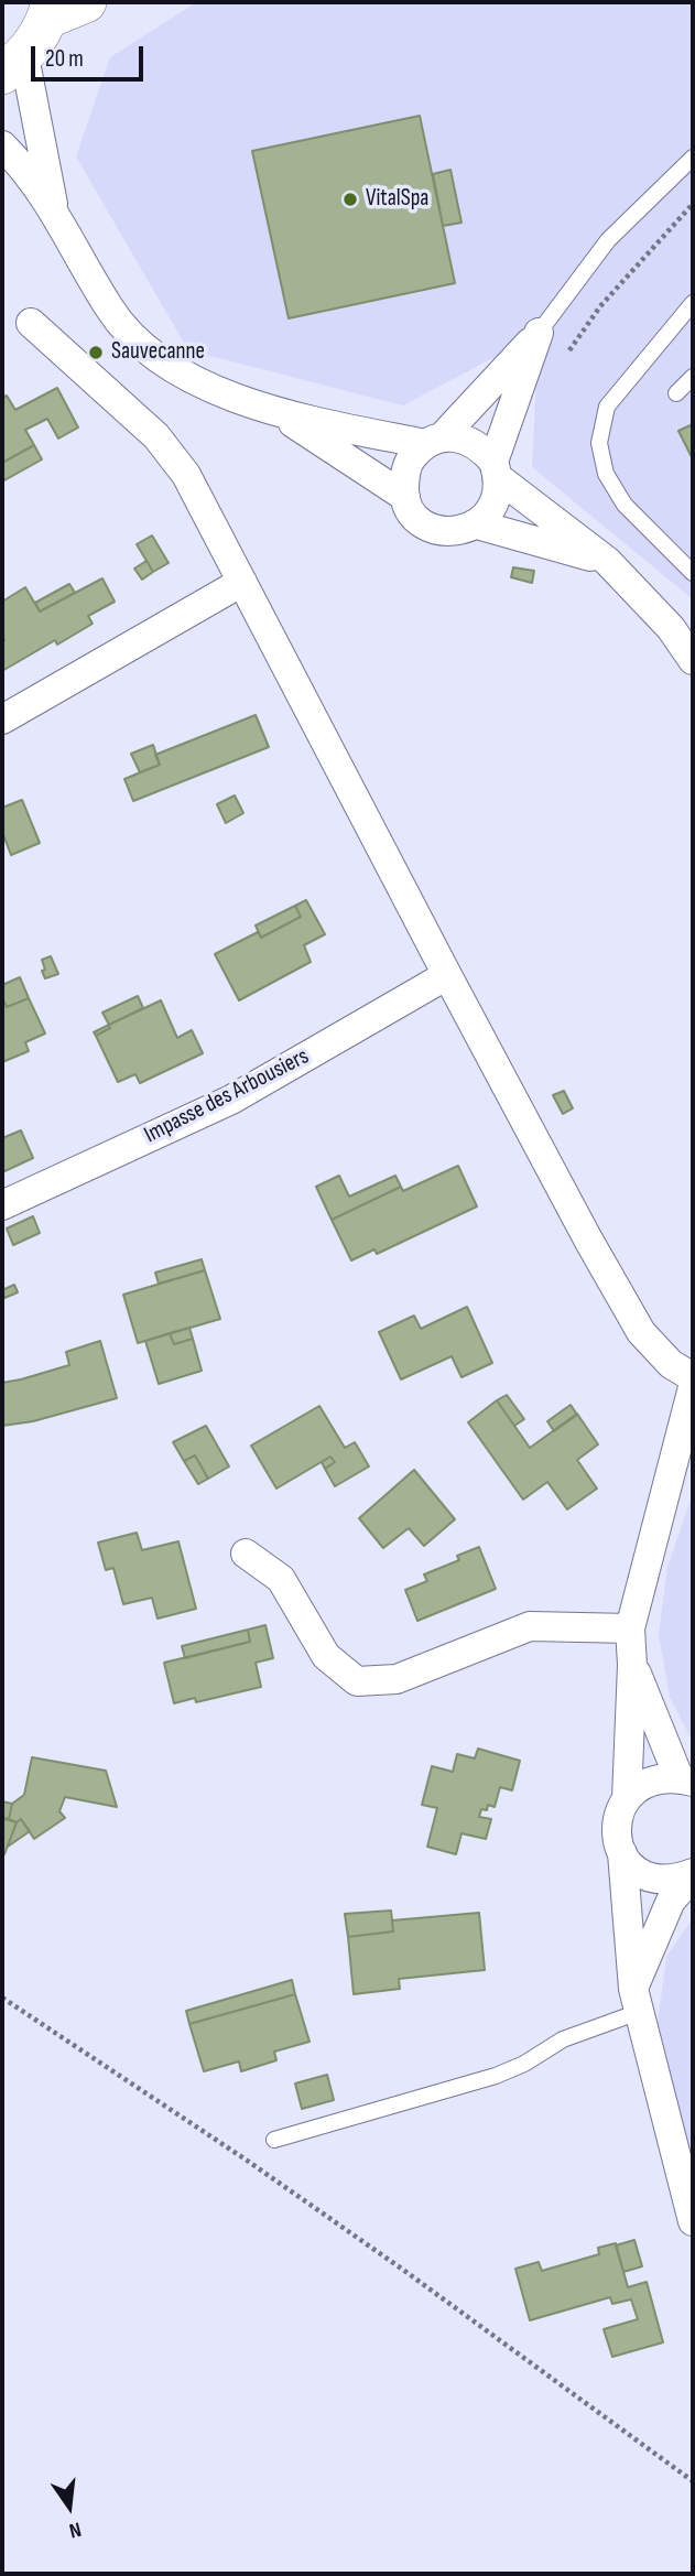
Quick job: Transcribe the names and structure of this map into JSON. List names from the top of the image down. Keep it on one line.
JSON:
{"streets":{"street":["Impasse des Arbousiers"]},"places":["VitalSpa","Sauvecanne"],"scale_bar":"20 m","north":"bottom"}
